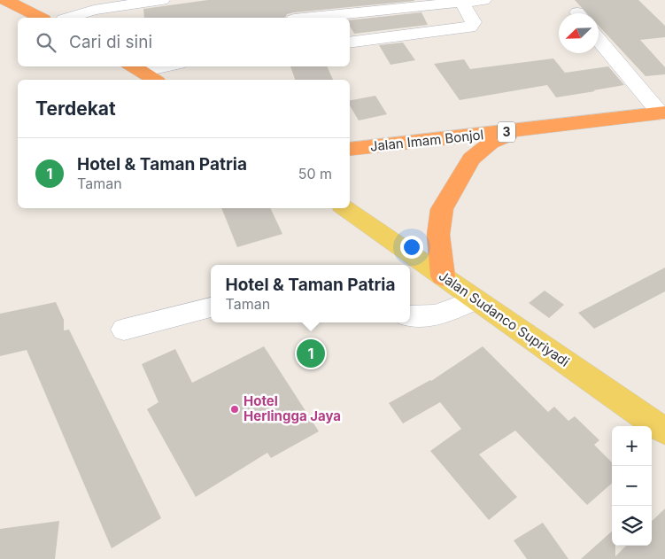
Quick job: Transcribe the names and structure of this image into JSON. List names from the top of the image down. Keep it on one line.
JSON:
{"streets":{"highway":["3","Jalan Imam Bonjol"],"main road":["Jalan Sudanco Supriyadi"]},"places":["Hotel Herlingga Jaya"],"north":"bottom left","page":{"search":"Cari di sini","heading":"Terdekat","list":[{"mark":"1","name":"Hotel & Taman Patria","note":"Taman","value":"50 m"}],"popup":["Hotel & Taman Patria","Taman"],"pins":"1","map_buttons":["+","−"]}}
